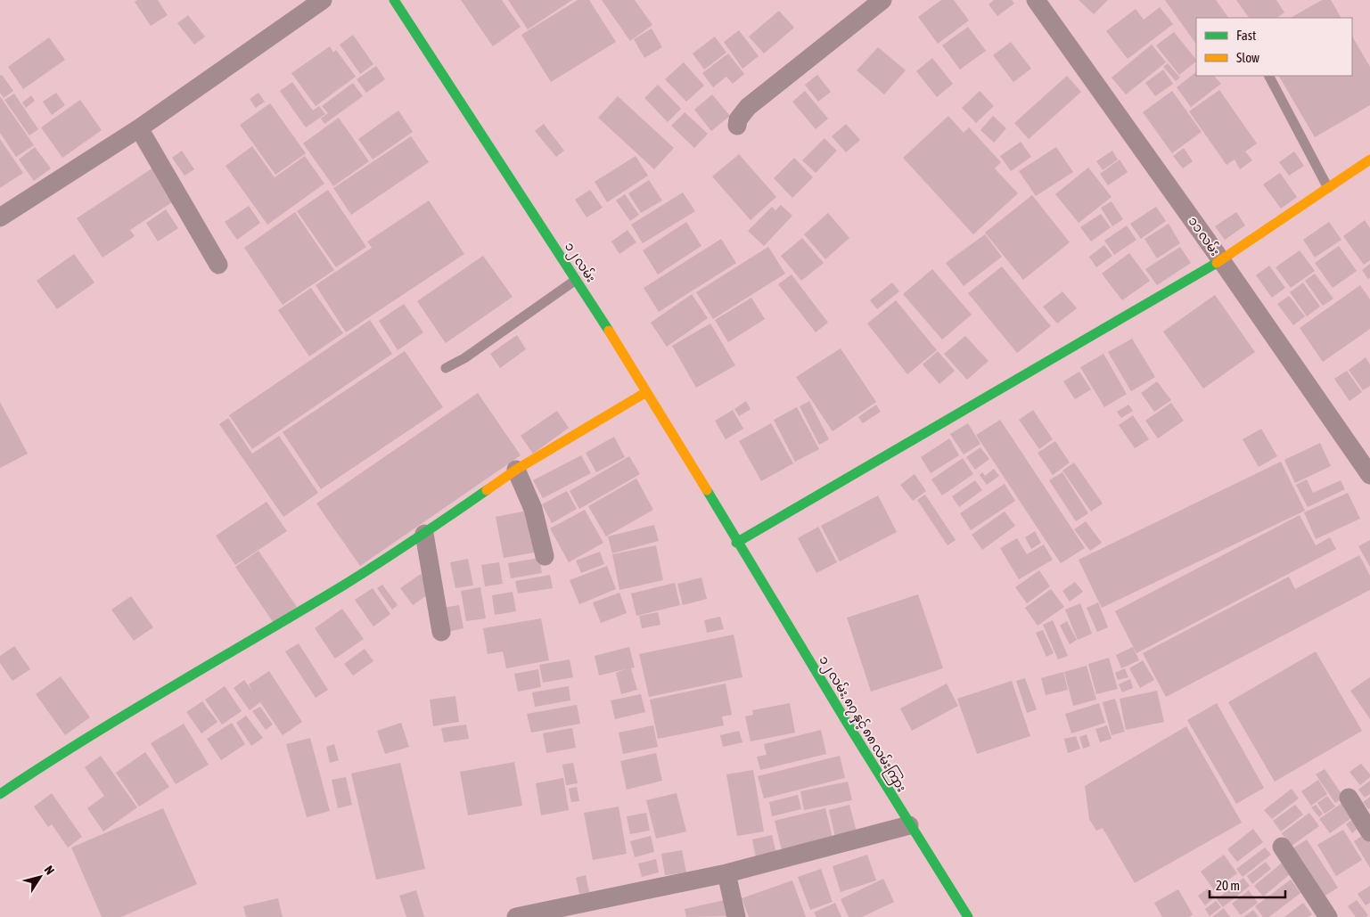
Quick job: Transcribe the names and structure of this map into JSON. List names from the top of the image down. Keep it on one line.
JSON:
{"streets":{"street":["၁၁ လမ်း","၁၂ လမ်း","၁၂ လမ်း, ၈၇ နှင့် ၈၈ လမ်းကြား"]},"crossings":[["၁၂ လမ်း","၁၂ လမ်း, ၈၇ နှင့် ၈၈ လမ်းကြား"]],"legend":["Fast","Slow"],"scale_bar":"20 m","north":"top right"}
